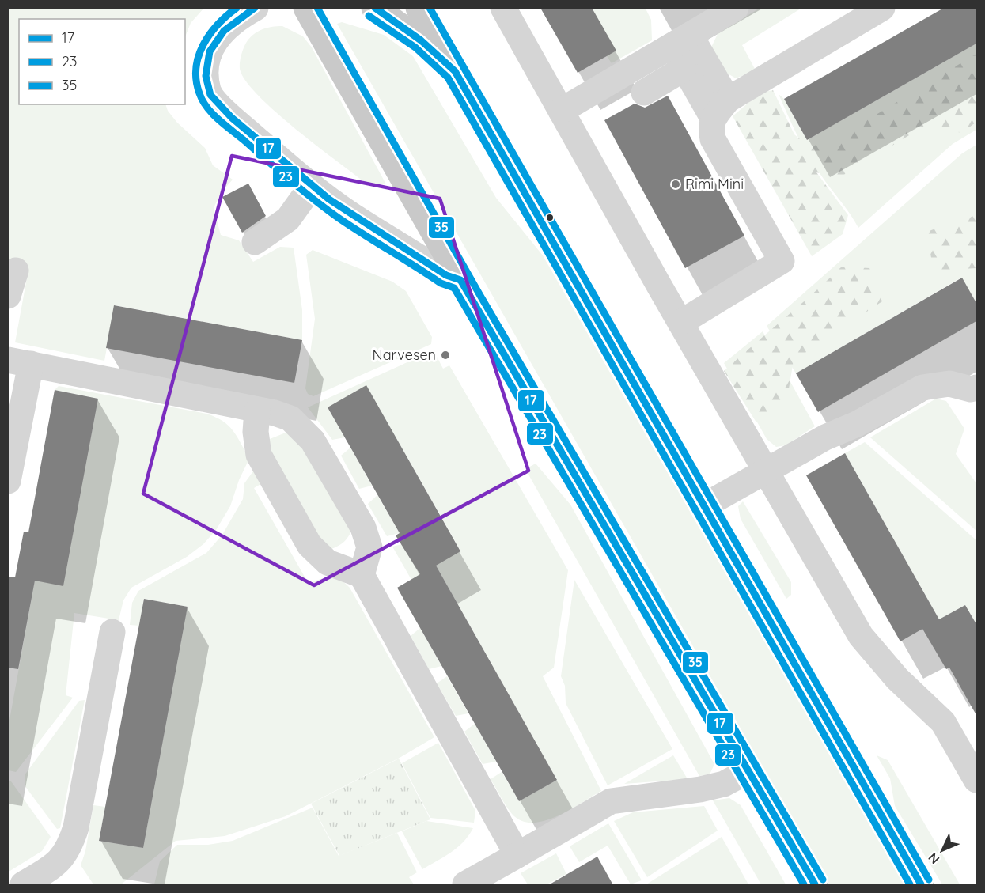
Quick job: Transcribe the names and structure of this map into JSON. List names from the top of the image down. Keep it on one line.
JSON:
{"places":["Rimi Mini","Narvesen"],"lines":["transit line 17","transit line 23","transit line 35"],"legend":["17","23","35"],"north":"bottom left"}
